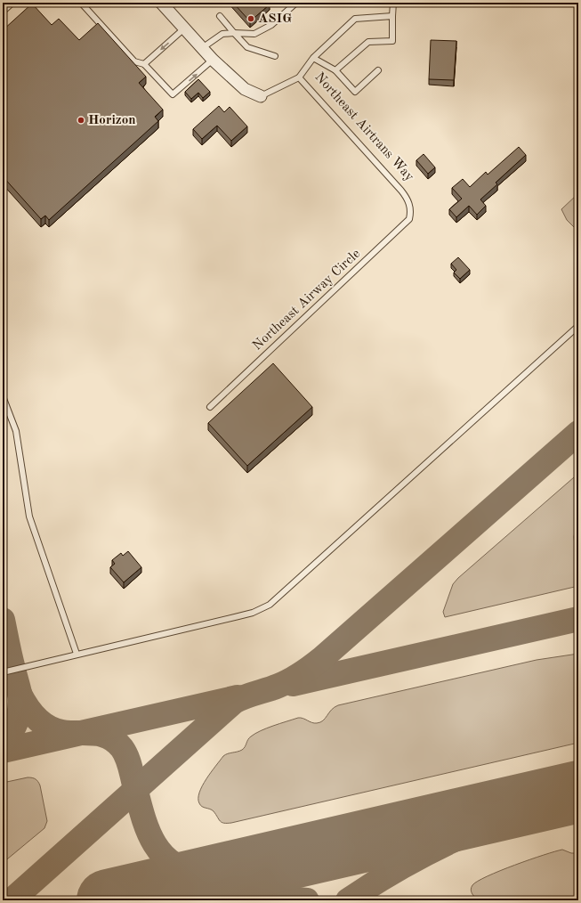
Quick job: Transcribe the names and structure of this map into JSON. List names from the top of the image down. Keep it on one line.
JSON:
{"streets":{"street":["Northeast Airtrans Way"],"lane":["Northeast Airway Circle"]},"crossings":[["Northeast Airtrans Way","Northeast Airway Circle"]],"places":["ASIG","Horizon"]}
